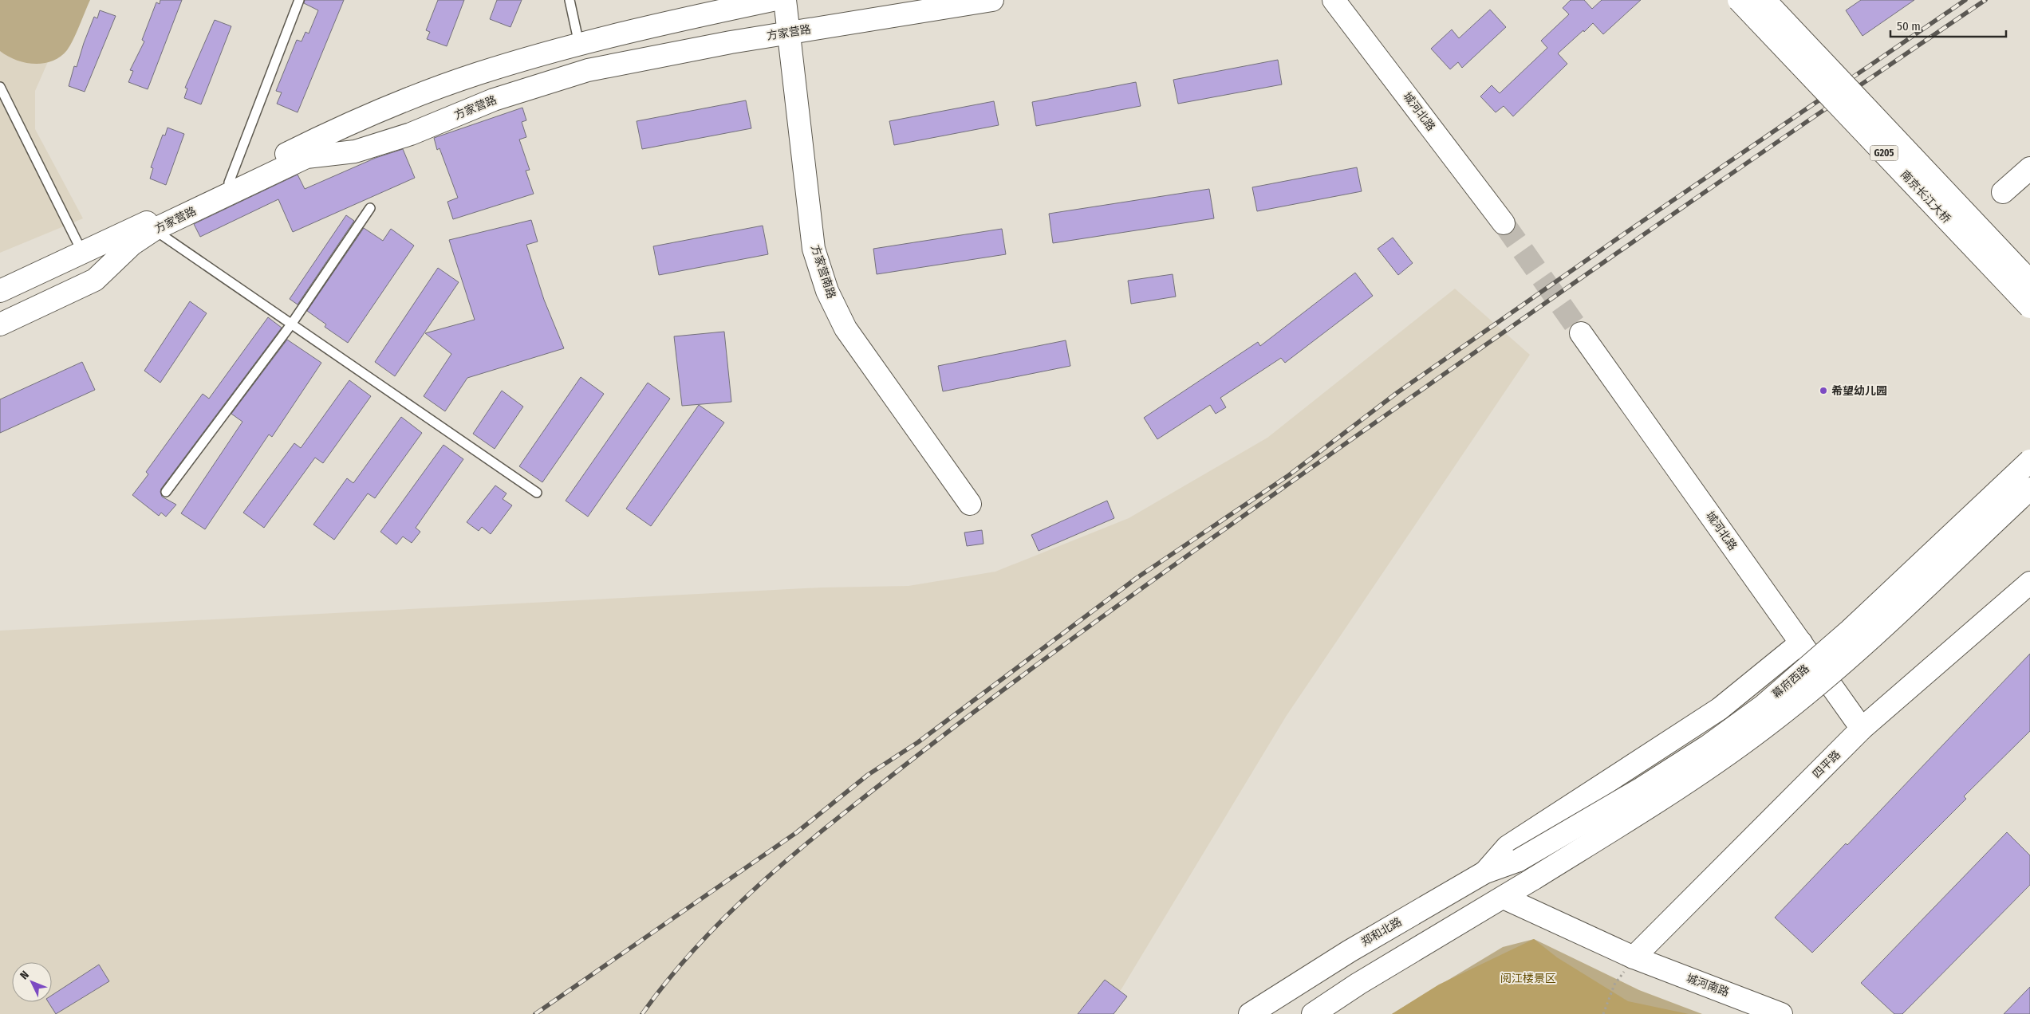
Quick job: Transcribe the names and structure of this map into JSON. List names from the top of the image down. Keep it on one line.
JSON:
{"streets":{"main road":["方家营路","城河北路","G205","南京长江大桥","方家营南路","幕府西路","四平路","郑和北路","城河南路"]},"crossings":[["方家营路","方家营南路"],["城河北路","四平路"],["幕府西路","郑和北路"],["幕府西路","城河南路"],["四平路","城河南路"]],"parks":["阅江楼景区"],"places":["希望幼儿园"],"scale_bar":"50 m","north":"top left"}
